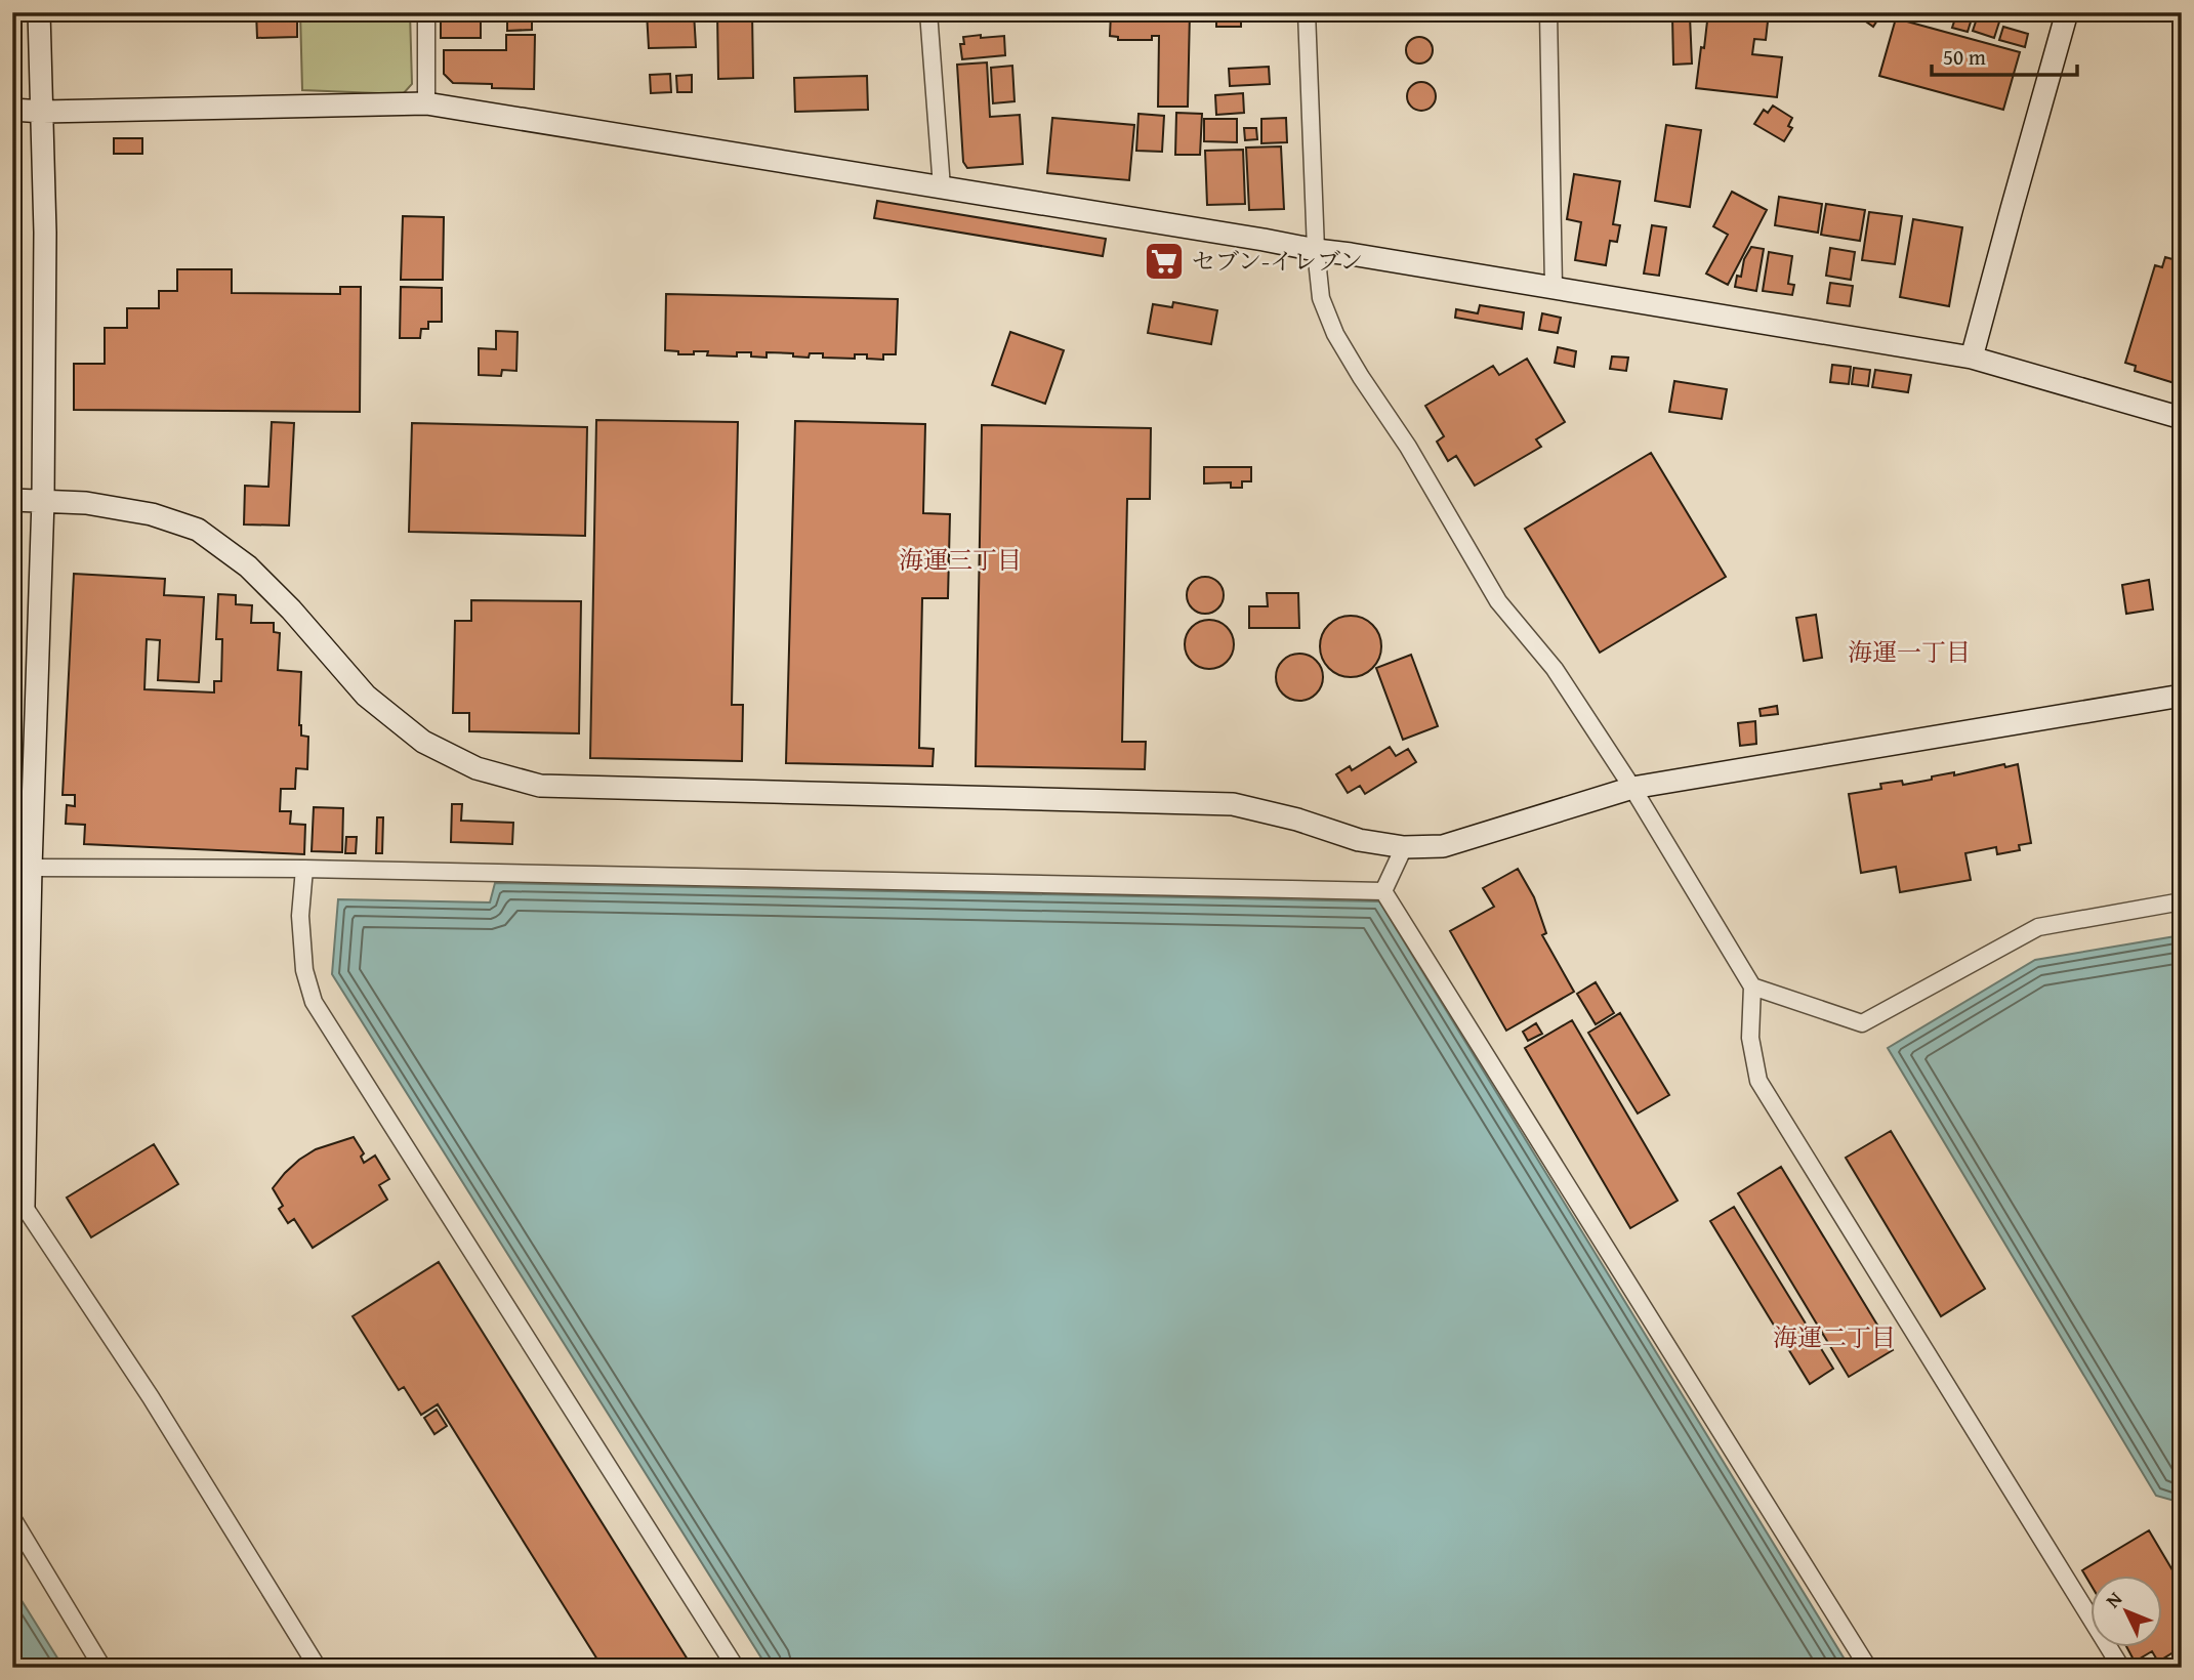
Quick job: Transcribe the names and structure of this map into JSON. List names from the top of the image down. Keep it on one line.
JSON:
{"districts":["海運三丁目","海運一丁目","海運二丁目"],"places":{"supermarket":["セブン-イレブン"]},"scale_bar":"50 m","north":"top left"}
